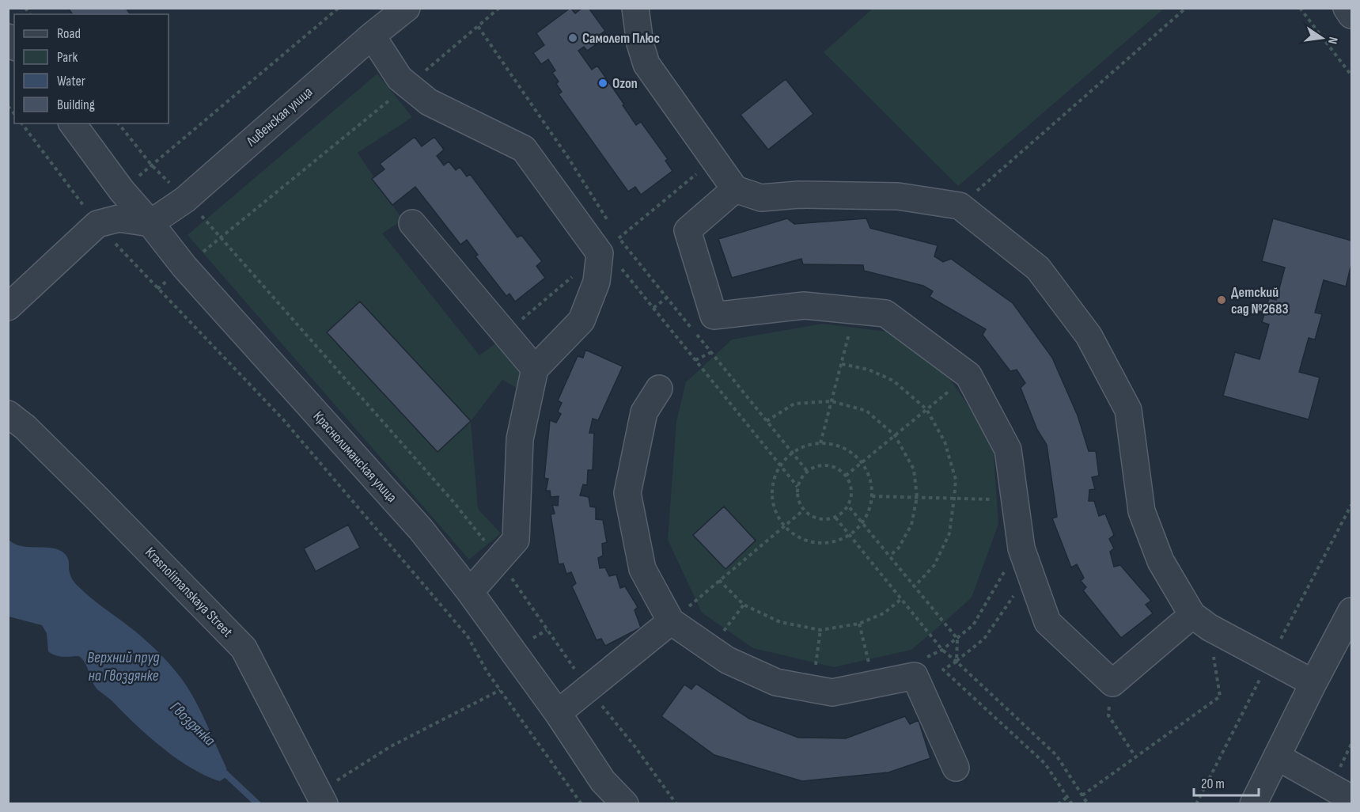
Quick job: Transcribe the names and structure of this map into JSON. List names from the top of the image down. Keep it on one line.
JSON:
{"streets":{"street":["Ливенская улица","Краснолиманская улица","Krasnolimanskaya Street"]},"crossings":[["Ливенская улица","Краснолиманская улица"]],"water":["Верхний пруд на Гвоздянке","Гвоздянка"],"places":["Самолет Плюс","Ozon","Детский сад №2683"],"legend":["Road","Park","Water","Building"],"scale_bar":"20 m","north":"right"}
